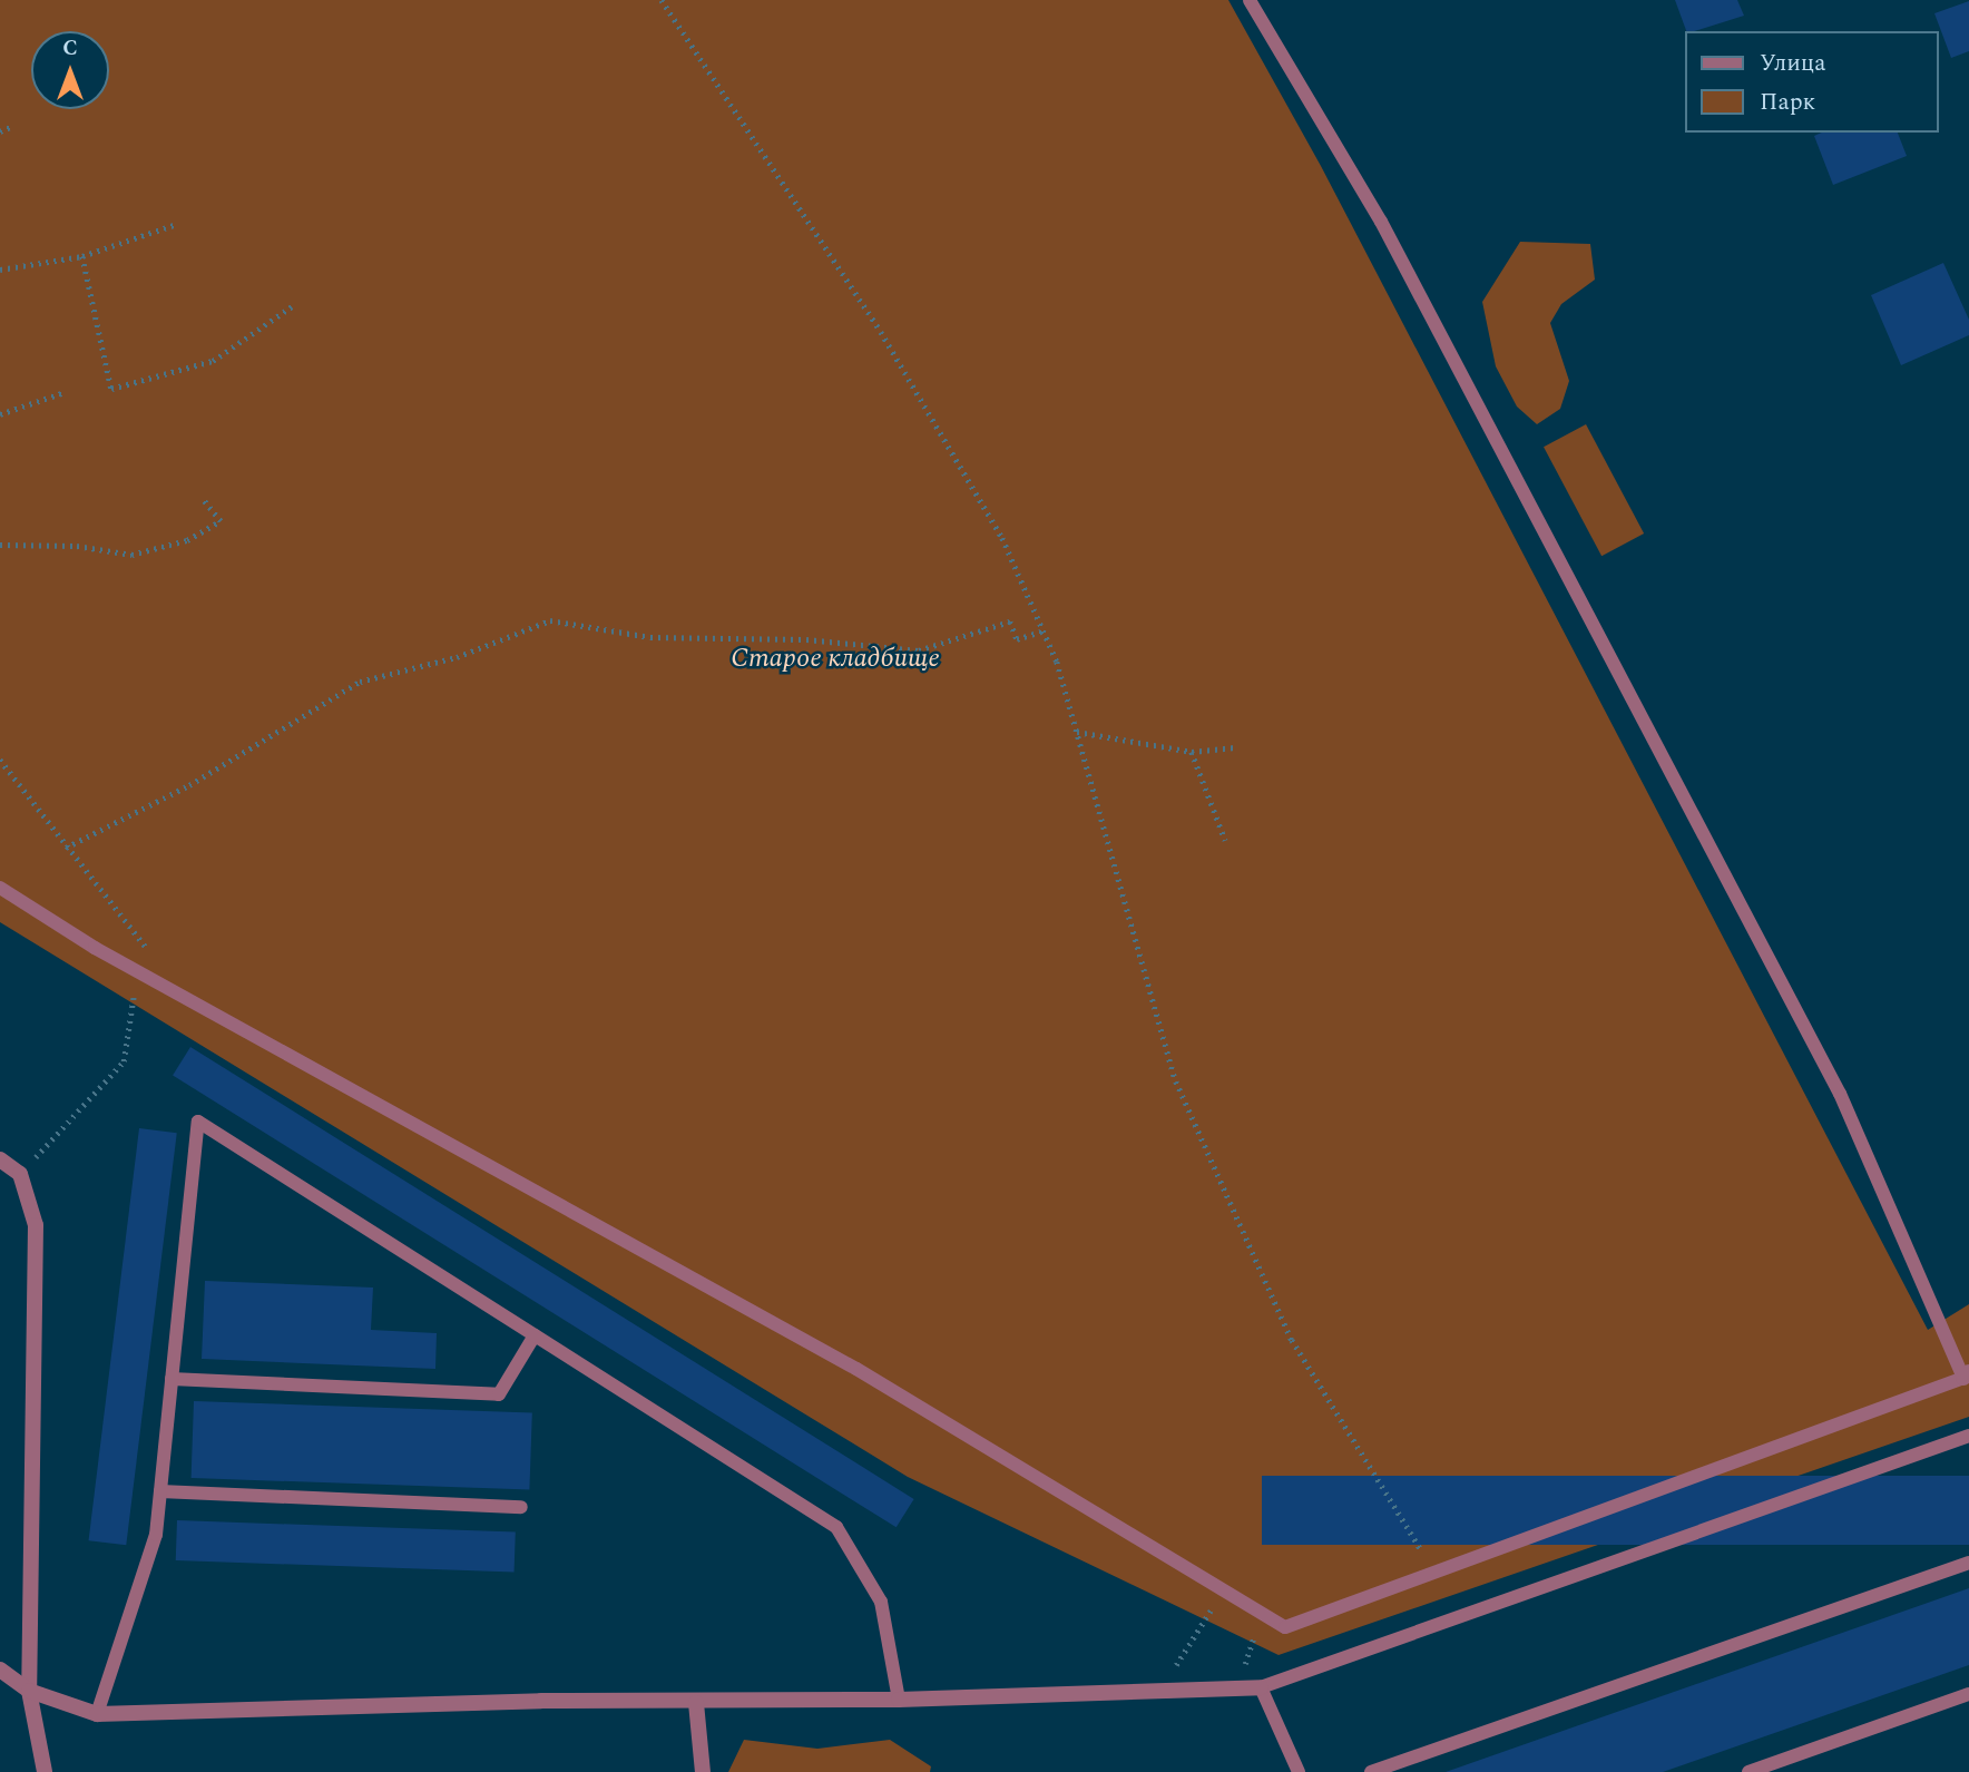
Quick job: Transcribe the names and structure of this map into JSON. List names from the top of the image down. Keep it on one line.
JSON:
{"parks":["Старое кладбище"],"legend":["Улица","Парк"],"north":"top"}
